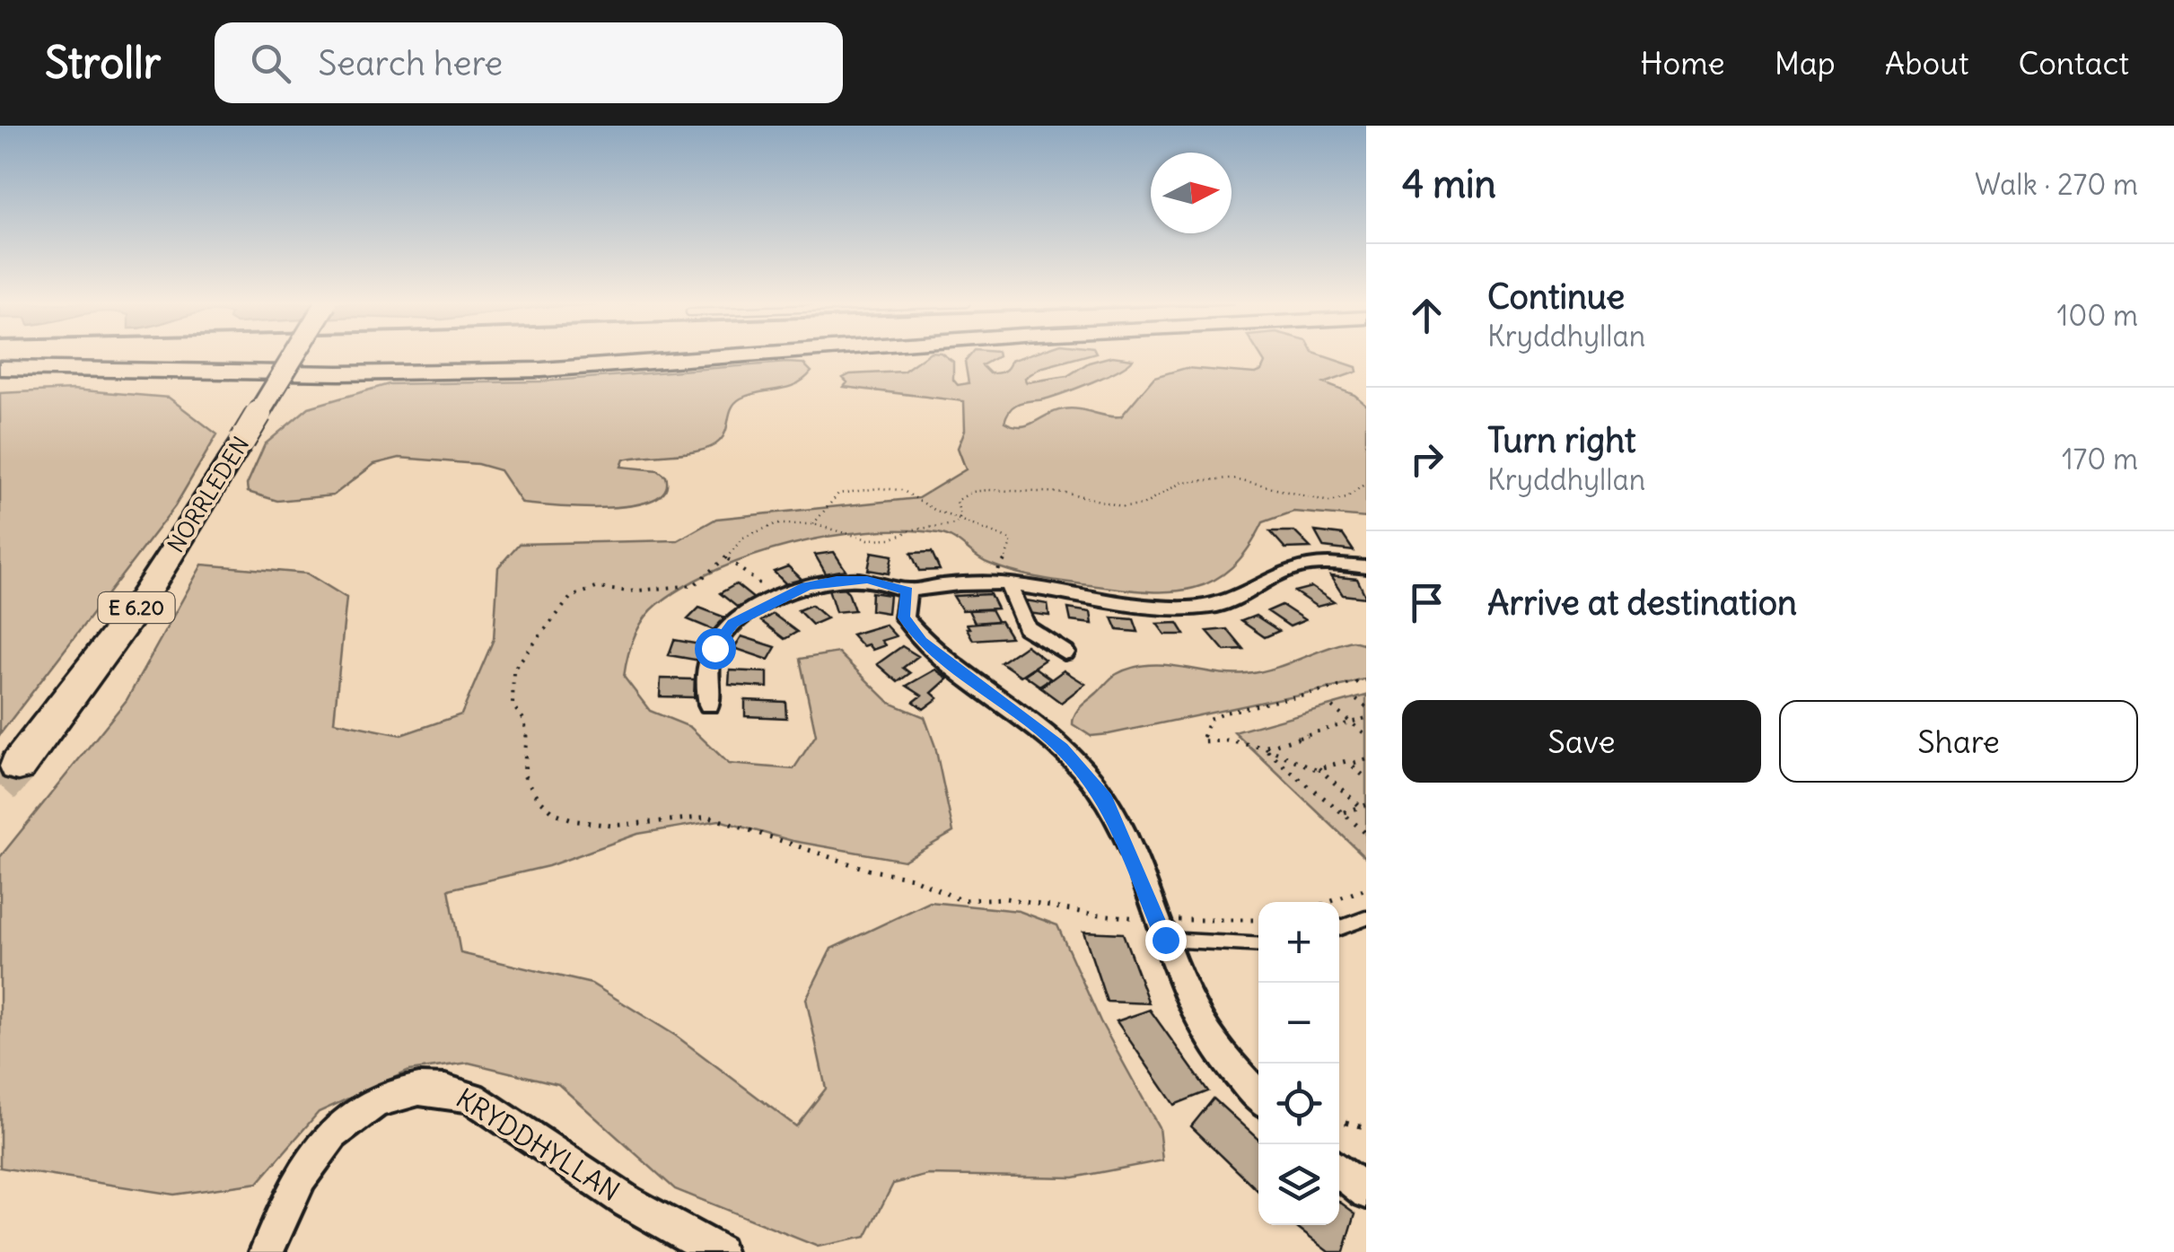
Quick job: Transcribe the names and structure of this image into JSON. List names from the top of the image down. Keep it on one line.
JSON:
{"streets":{"highway":["NORRLEDEN","E 6.20"],"street":["KRYDDHYLLAN"]},"north":"right","page":{"header":"Strollr","search":"Search here","nav":["Home","Map","About","Contact"],"heading":["4 min","Walk · 270 m"],"list":[["Continue","Kryddhyllan","100 m"],["Turn right","Kryddhyllan","170 m"],"Arrive at destination"],"buttons":["Save","Share"],"map_buttons":["+","−"]}}
